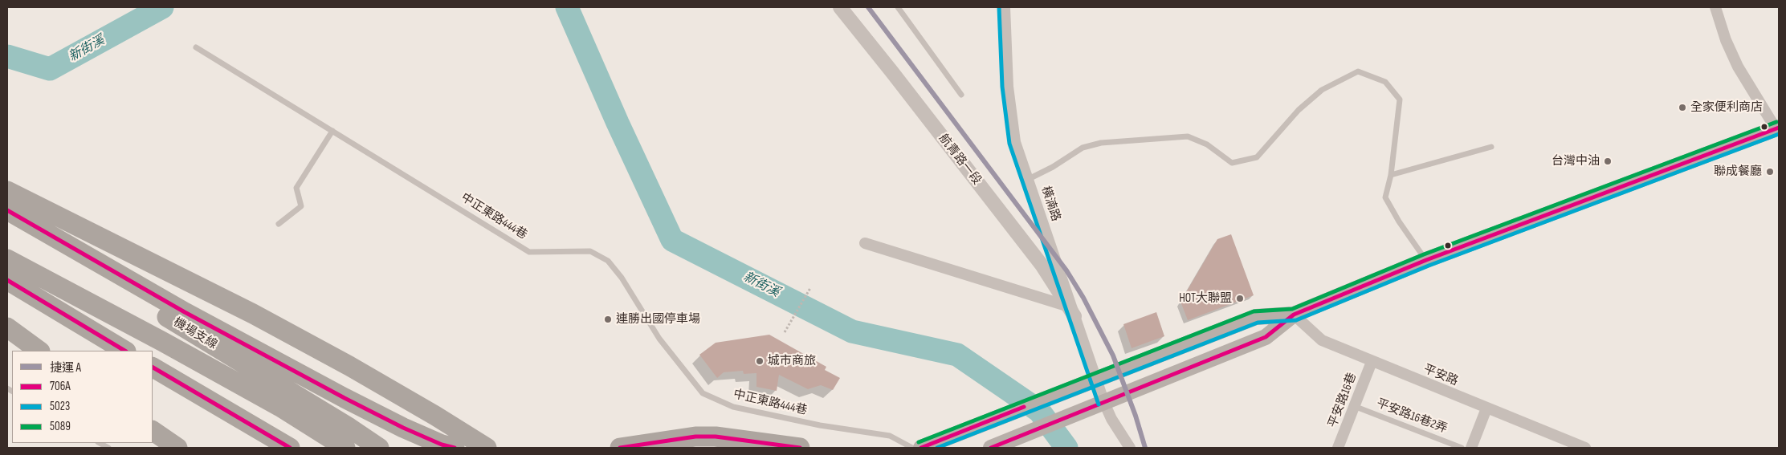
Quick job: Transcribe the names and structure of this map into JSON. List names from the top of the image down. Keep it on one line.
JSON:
{"streets":{"highway":["機場支線"],"street":["航青路一段","橫湳路","平安路","平安路16巷"],"lane":["中正東路444巷","平安路16巷2弄"]},"crossings":[["航青路一段","橫湳路"],["平安路","平安路16巷"],["平安路16巷","平安路16巷2弄"]],"water":["新街溪"],"places":["全家便利商店","台灣中油","聯成餐廳","HOT大聯盟","連勝出國停車場","城市商旅"],"lines":["metro line A","transit line 5023","transit line 5089","transit line 706A"],"legend":["捷運 A","706A","5023","5089"]}
